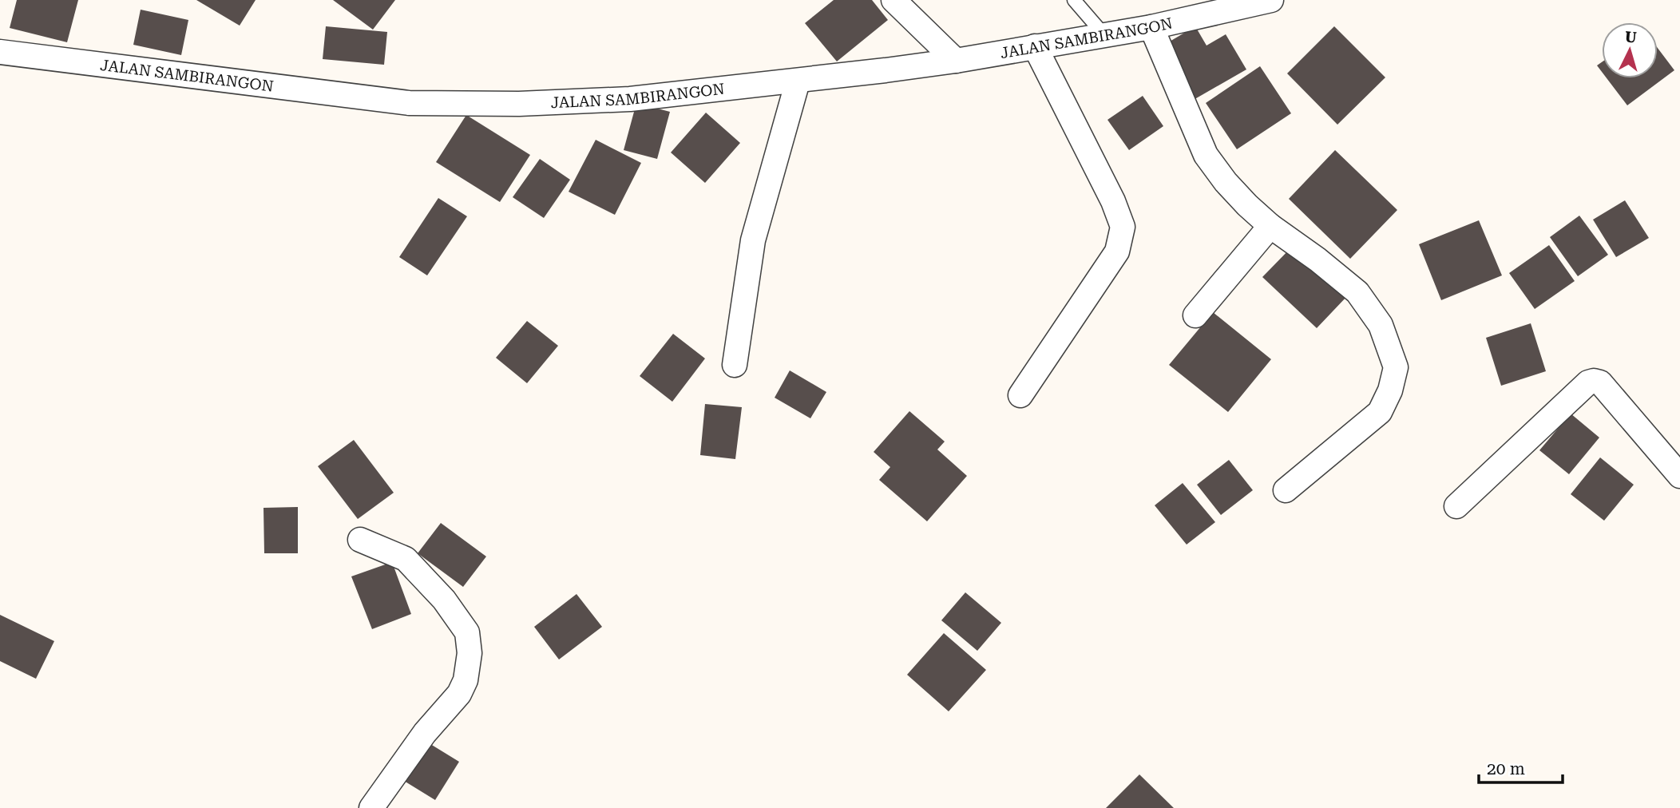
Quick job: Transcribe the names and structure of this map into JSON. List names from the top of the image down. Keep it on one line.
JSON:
{"streets":{"street":["JALAN SAMBIRANGON"]},"scale_bar":"20 m","north":"top"}
